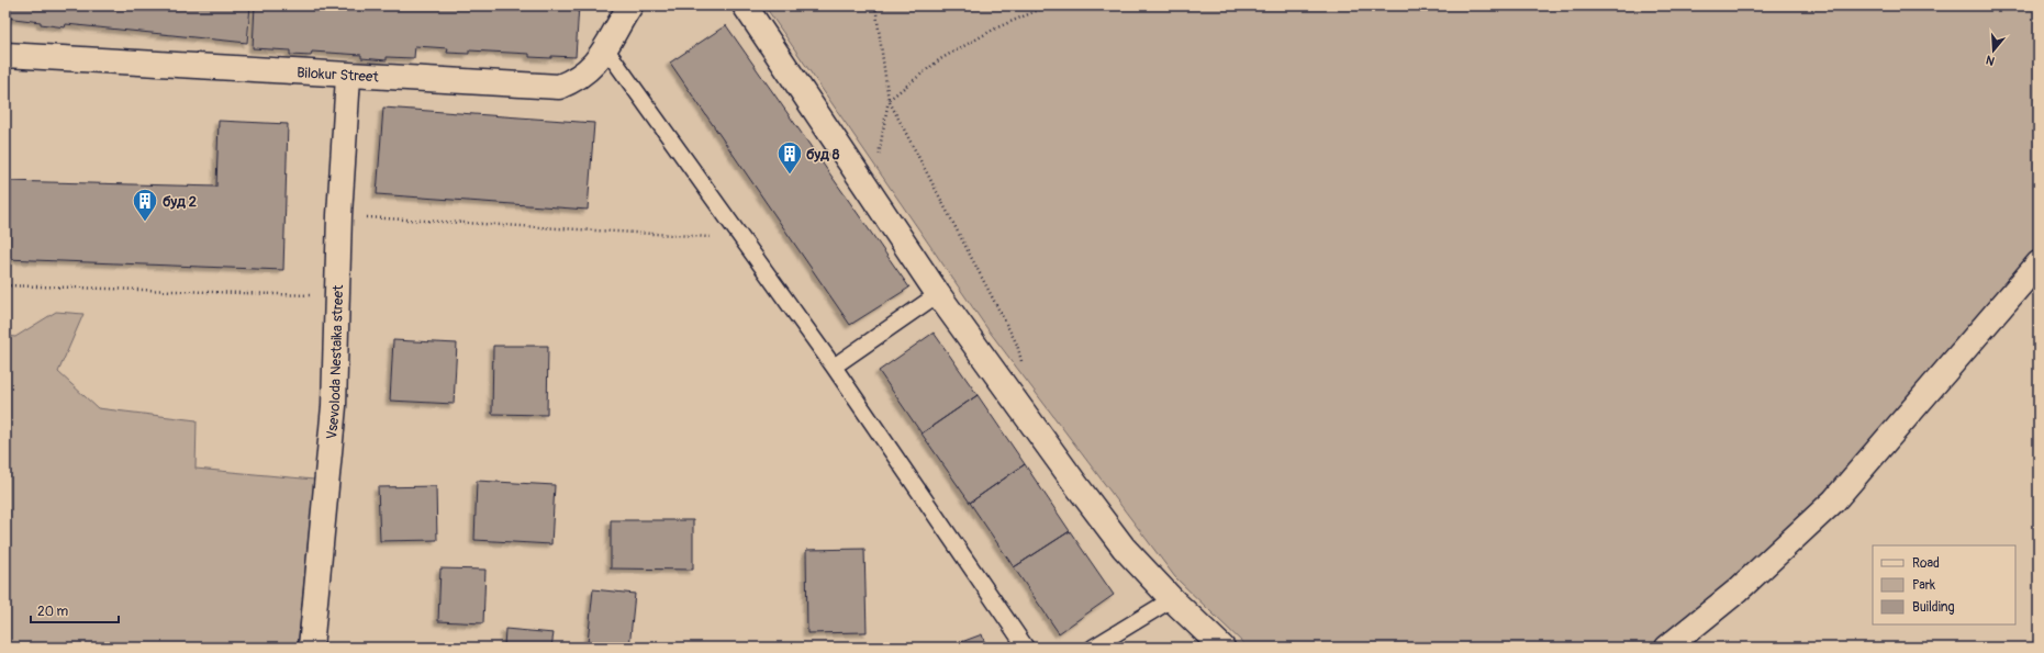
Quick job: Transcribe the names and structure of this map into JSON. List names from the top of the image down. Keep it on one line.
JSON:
{"streets":{"street":["Bilokur Street","Vsevoloda Nestaika street"]},"crossings":[["Bilokur Street","Vsevoloda Nestaika street"]],"places":{"building":["буд 8","буд 2"]},"legend":["Road","Park","Building"],"scale_bar":"20 m","north":"bottom"}
